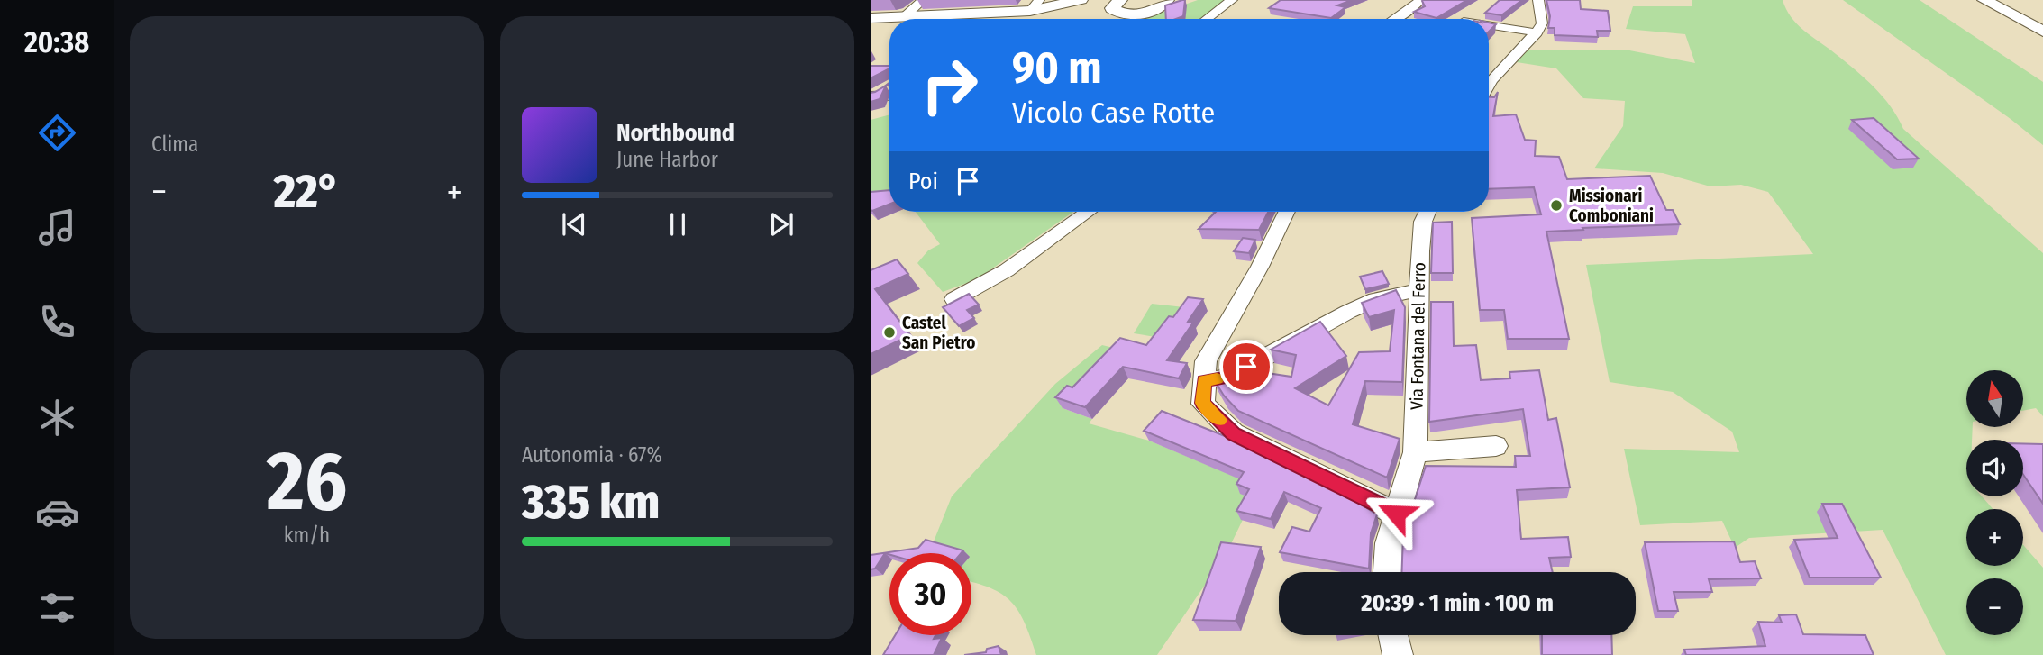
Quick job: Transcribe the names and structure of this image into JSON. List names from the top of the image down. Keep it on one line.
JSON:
{"streets":{"street":["Via Fontana del Ferro"]},"places":["Missionari Comboniani","Castel San Pietro"],"north":"top","page":{"tabs":"20:38","tile":["Clima",["26","km/h"],["Autonomia · 67%","335 km"]],"turn":["90 m","Vicolo Case Rotte"],"song":["Northbound","June Harbor"],"then":"Poi","heat":["−","22°","+"],"map_buttons":["+","−"],"limit":"30","trip":"20:39 · 1 min · 100 m"}}
